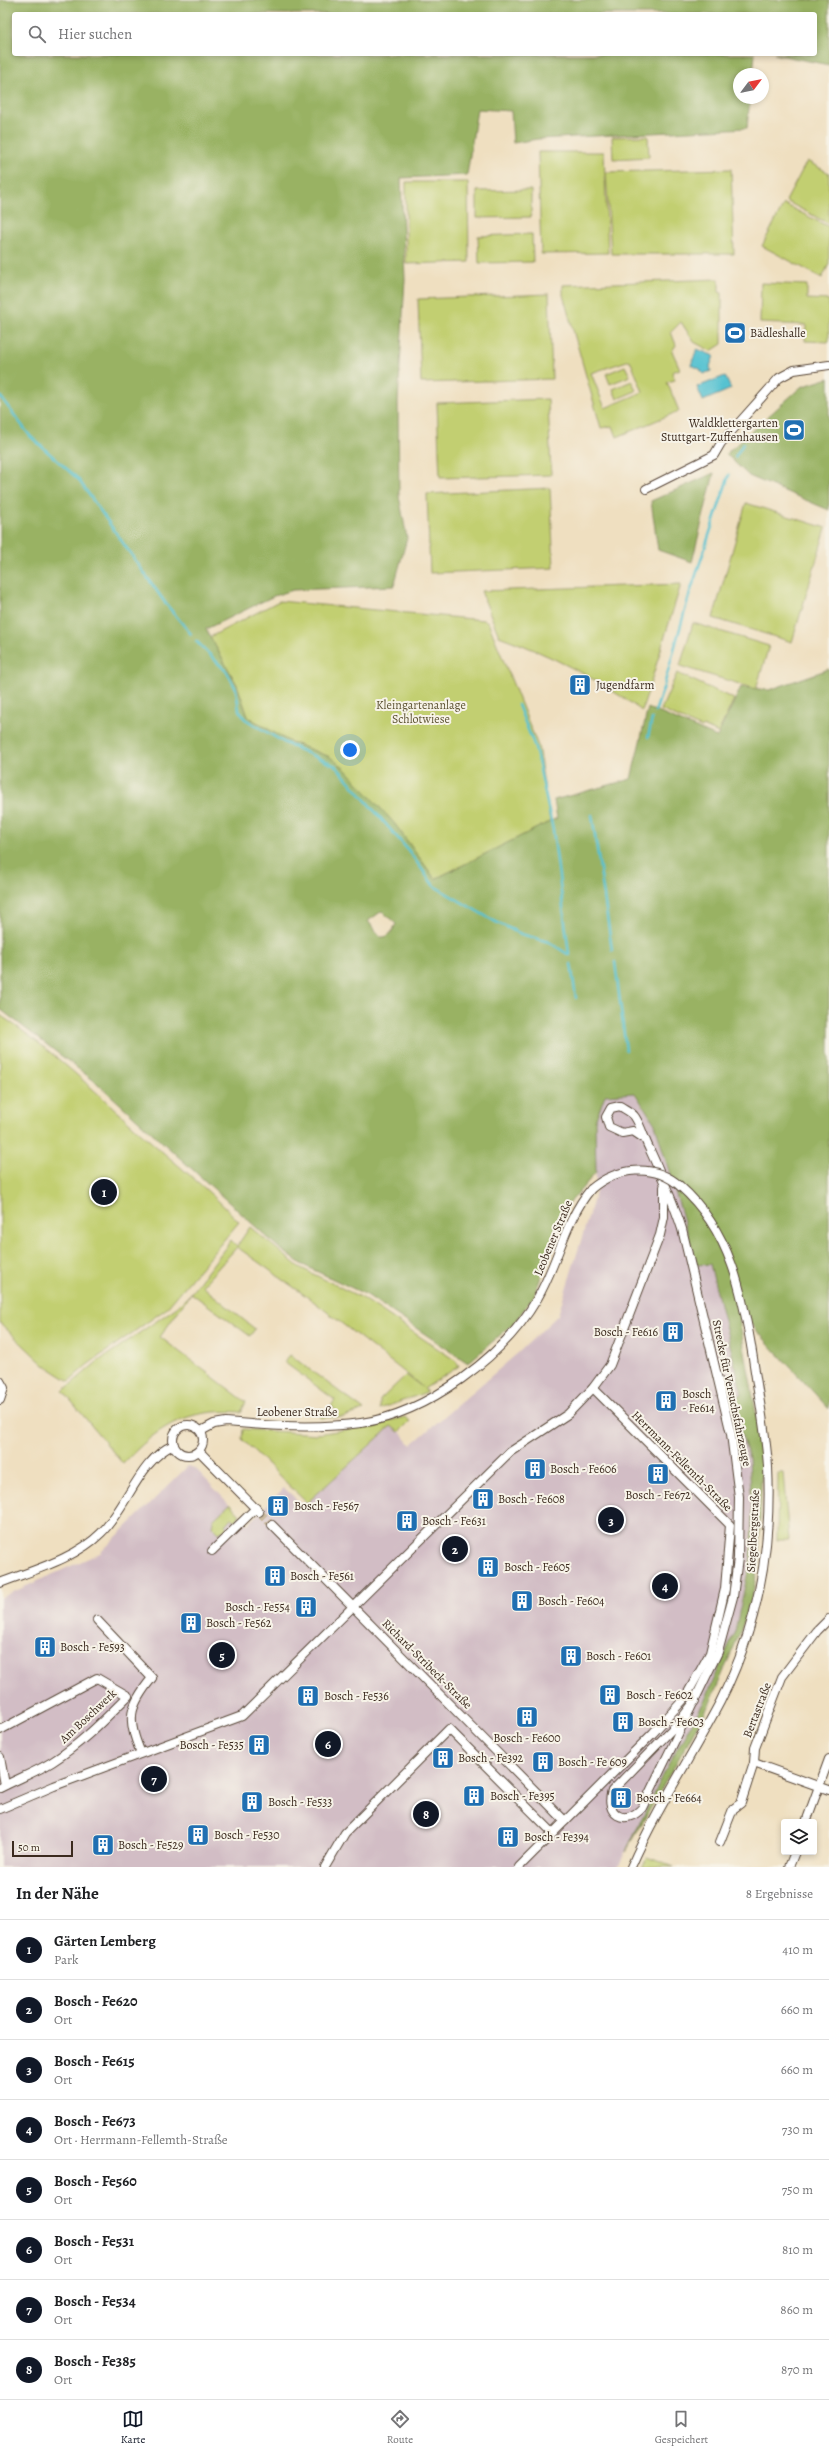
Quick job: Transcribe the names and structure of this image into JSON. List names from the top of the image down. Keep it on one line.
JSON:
{"streets":{"street":["Leobener Straße","Strecke für Versuchsfahrzeuge","Herrmann-Fellemth-Straße","Siegelbergstraße","Richard-Stribeck-Straße","Bertastraße","Am Boschwerk"]},"crossings":[["Leobener Straße","Siegelbergstraße"],["Herrmann-Fellemth-Straße","Richard-Stribeck-Straße"]],"parks":["Kleingartenanlage Schlotwiese"],"places":{"sports":["Bädleshalle","Waldklettergarten Stuttgart-Zuffenhausen"],"building":["Jugendfarm","Bosch - Fe616","Bosch - Fe614","Bosch - Fe606","Bosch - Fe672","Bosch - Fe608","Bosch - Fe567","Bosch - Fe631","Bosch - Fe605","Bosch - Fe561","Bosch - Fe604","Bosch - Fe554","Bosch - Fe562","Bosch - Fe593","Bosch - Fe601","Bosch - Fe602","Bosch - Fe536","Bosch - Fe600","Bosch - Fe603","Bosch - Fe535","Bosch - Fe392","Bosch - Fe 609","Bosch - Fe395","Bosch - Fe664","Bosch - Fe533","Bosch - Fe530","Bosch - Fe394","Bosch - Fe529"]},"scale_bar":"50 m","north":"top right","page":{"search":"Hier suchen","pins":["1","3","2","4","5","6","7","8"],"scale":"50 m","heading":["In der Nähe","8 Ergebnisse"],"list":[{"mark":"1","name":"Gärten Lemberg","note":"Park","value":"410 m"},{"mark":"2","name":"Bosch - Fe620","note":"Ort","value":"660 m"},{"mark":"3","name":"Bosch - Fe615","note":"Ort","value":"660 m"},{"mark":"4","name":"Bosch - Fe673","note":"Ort · Herrmann-Fellemth-Straße","value":"730 m"},{"mark":"5","name":"Bosch - Fe560","note":"Ort","value":"750 m"},{"mark":"6","name":"Bosch - Fe531","note":"Ort","value":"810 m"},{"mark":"7","name":"Bosch - Fe534","note":"Ort","value":"860 m"},{"mark":"8","name":"Bosch - Fe385","note":"Ort","value":"870 m"}],"nav":["Karte","Route","Gespeichert"]}}
